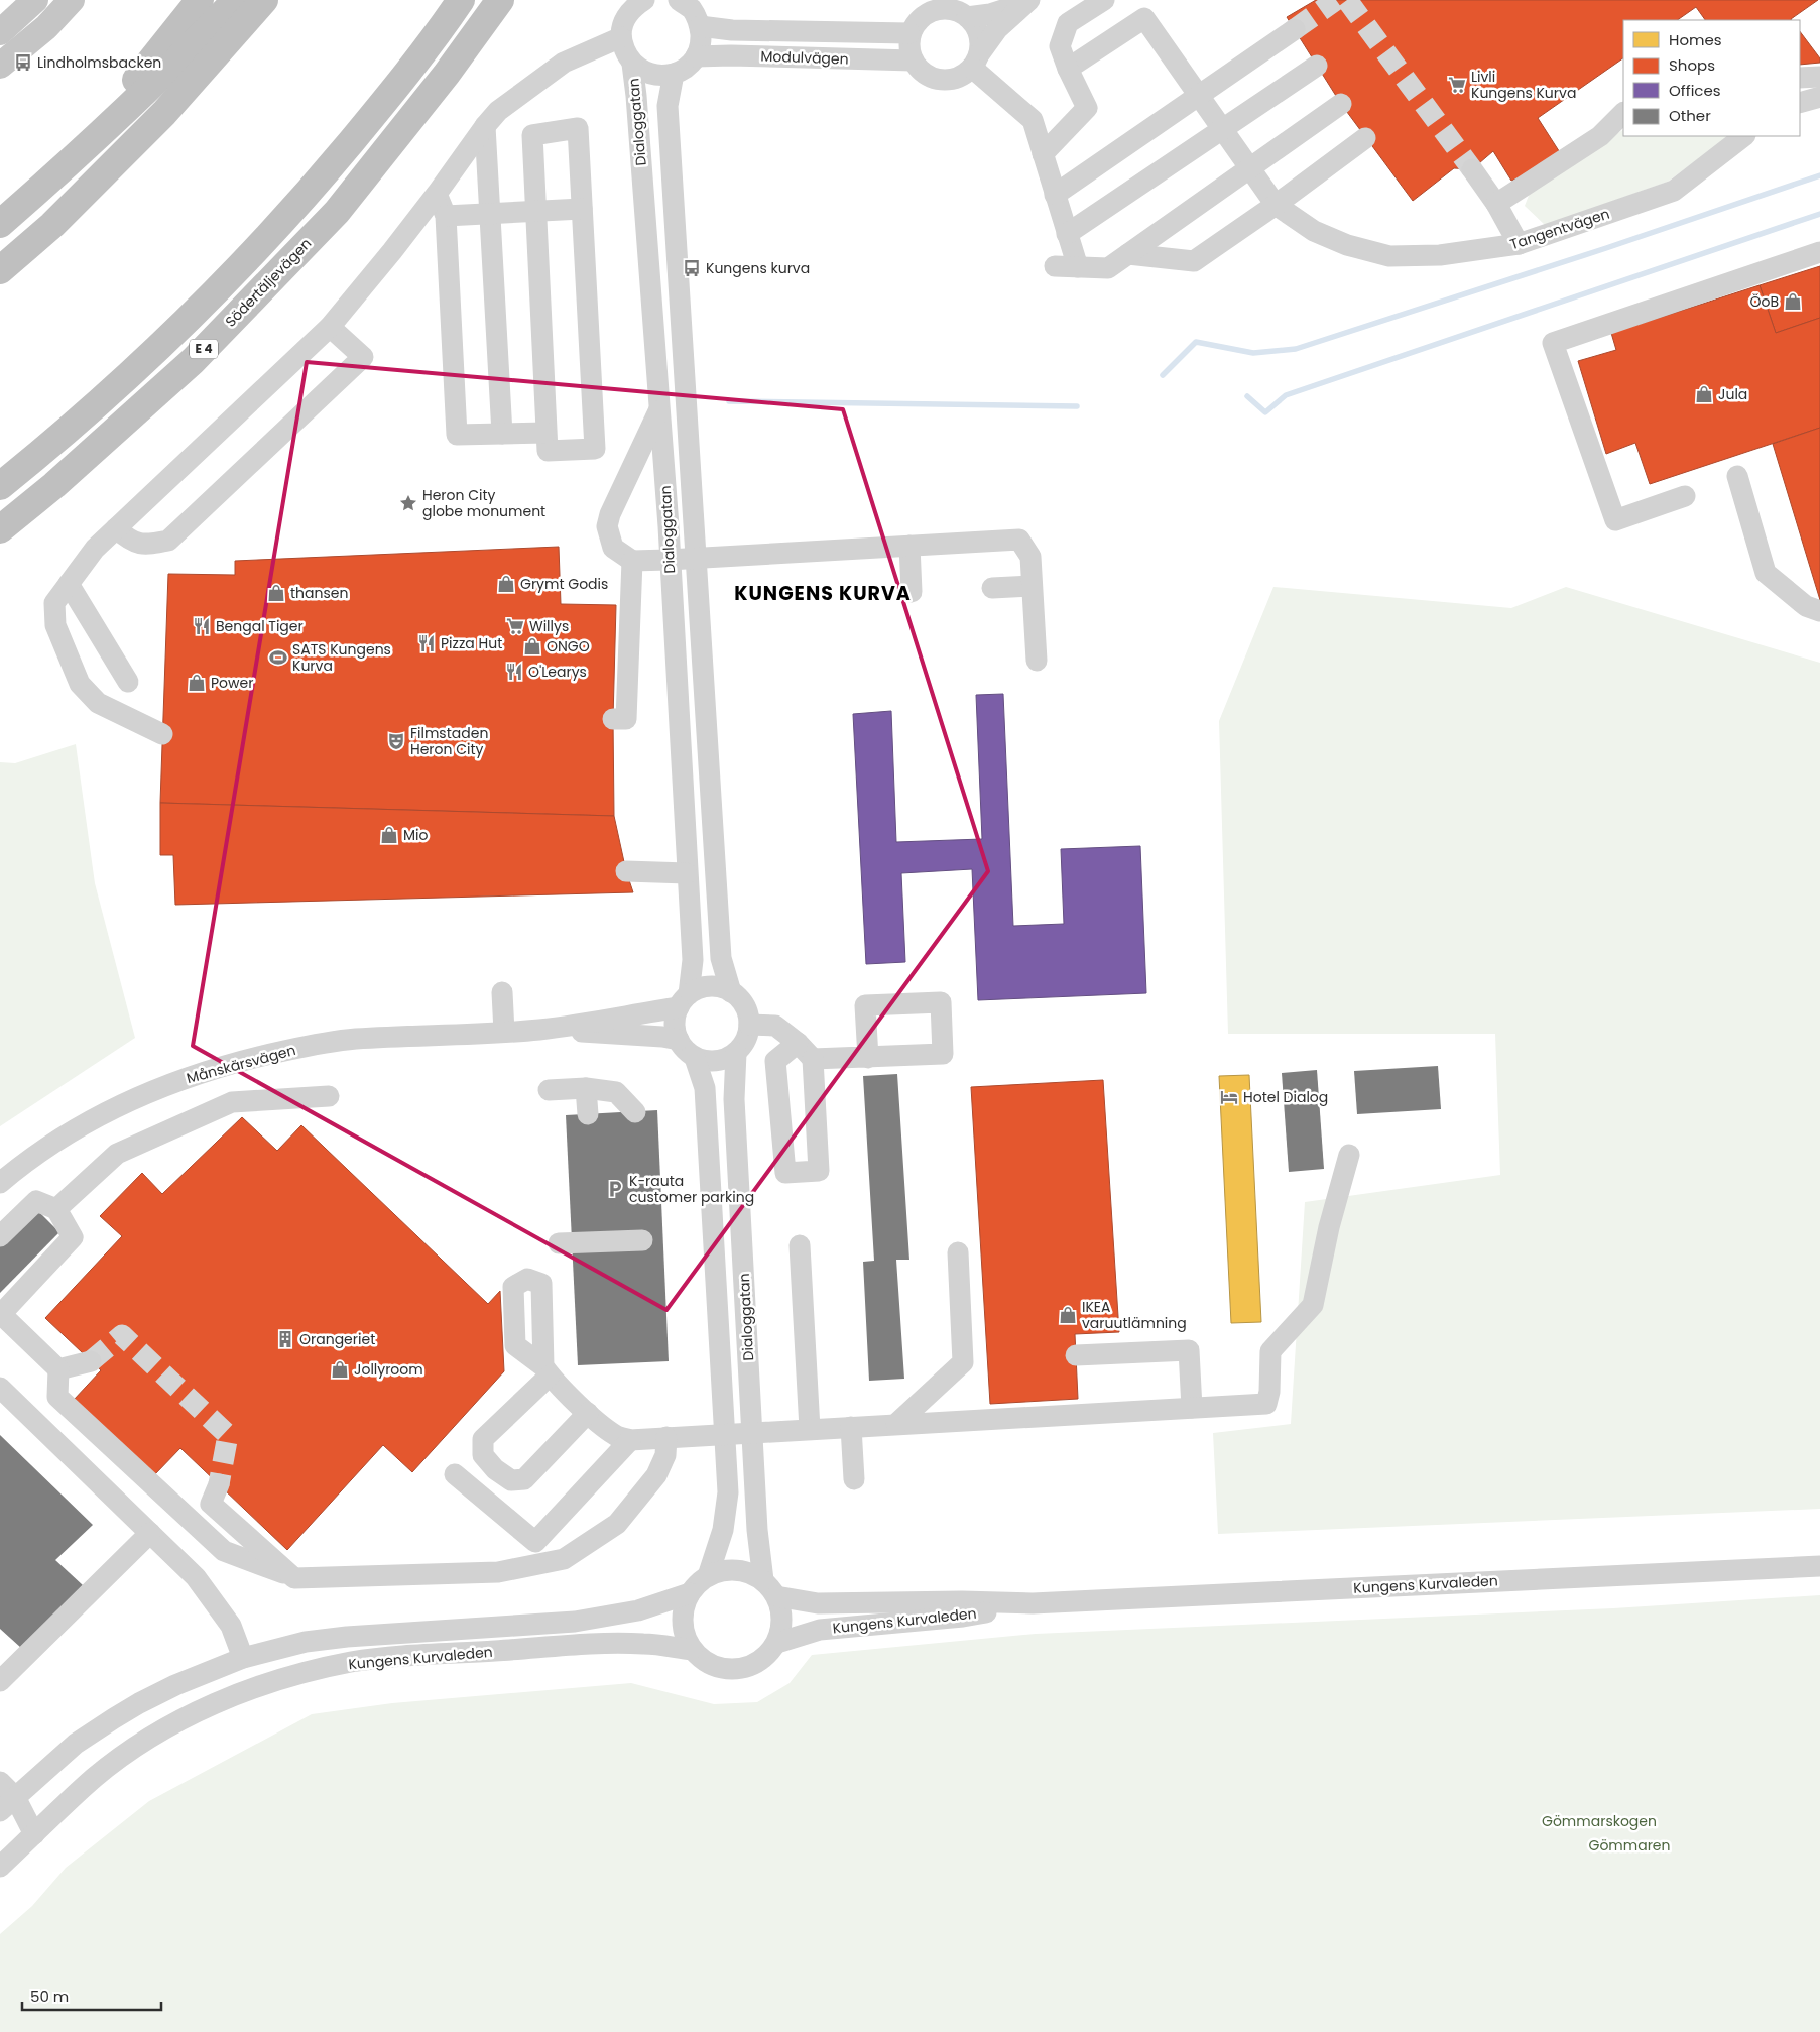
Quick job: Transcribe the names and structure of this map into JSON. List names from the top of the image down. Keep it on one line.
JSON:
{"streets":{"highway":["Södertäljevägen","E 4"],"street":["Modulvägen","Dialoggatan","Tangentvägen","Månskärsvägen","Kungens Kurvaleden"]},"crossings":[["Dialoggatan","Månskärsvägen"],["Dialoggatan","Kungens Kurvaleden"]],"districts":["KUNGENS KURVA"],"parks":["Gömmarskogen","Gömmaren"],"places":{"bus stop":["Lindholmsbacken","Kungens kurva"],"supermarket":["Livli Kungens Kurva","Willys"],"shop":["ÖoB","Jula","Grymt Godis","thansen","ONGO","Power","Mio","IKEA varuutlämning","Jollyroom"],"place":["Heron City globe monument"],"restaurant":["Bengal Tiger","Pizza Hut","O'Learys"],"sports":["SATS Kungens Kurva"],"theatre":["Filmstaden Heron City"],"hotel":["Hotel Dialog"],"parking":["K-rauta customer parking"],"building":["Orangeriet"]},"legend":["Homes","Shops","Offices","Other"],"scale_bar":"50 m"}
